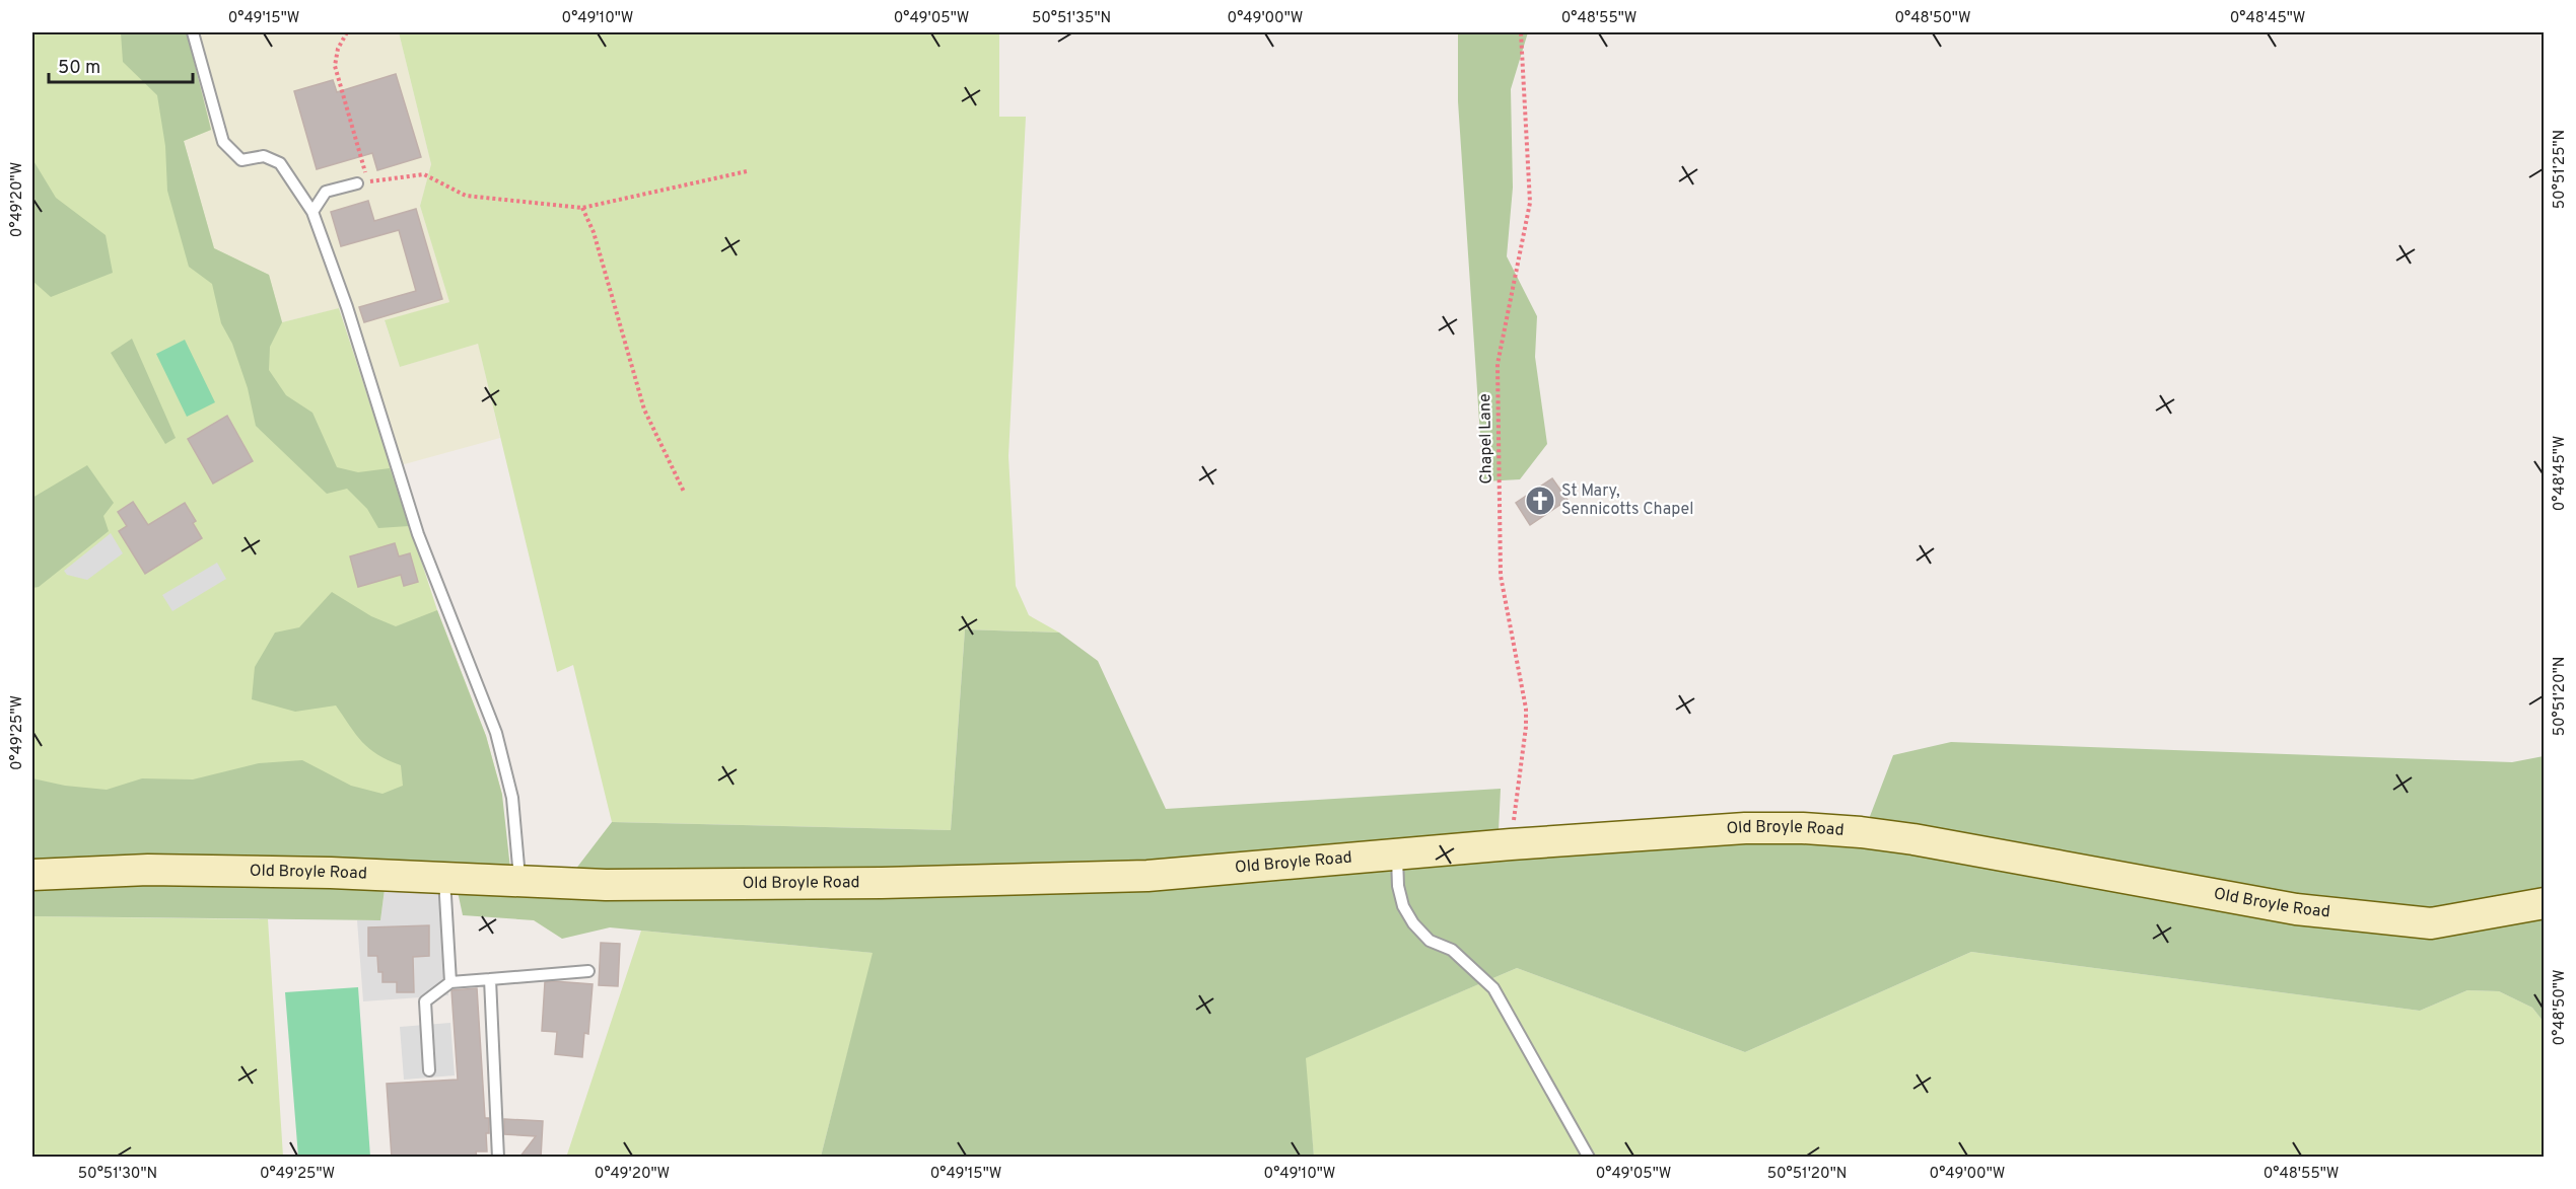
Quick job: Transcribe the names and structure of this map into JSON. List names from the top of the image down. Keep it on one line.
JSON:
{"streets":{"main road":["Old Broyle Road"],"path":["Chapel Lane"]},"crossings":[["Chapel Lane","Old Broyle Road"]],"places":{"church":["St Mary, Sennicotts Chapel"]},"scale_bar":"50 m","coordinates":["0°49'15\"W","0°49'10\"W","0°49'05\"W","50°51'35\"N","0°49'00\"W","0°48'55\"W","0°48'50\"W","0°48'45\"W","50°51'25\"N","0°49'20\"W","50°51'20\"N","0°49'25\"W","50°51'30\"N"]}
